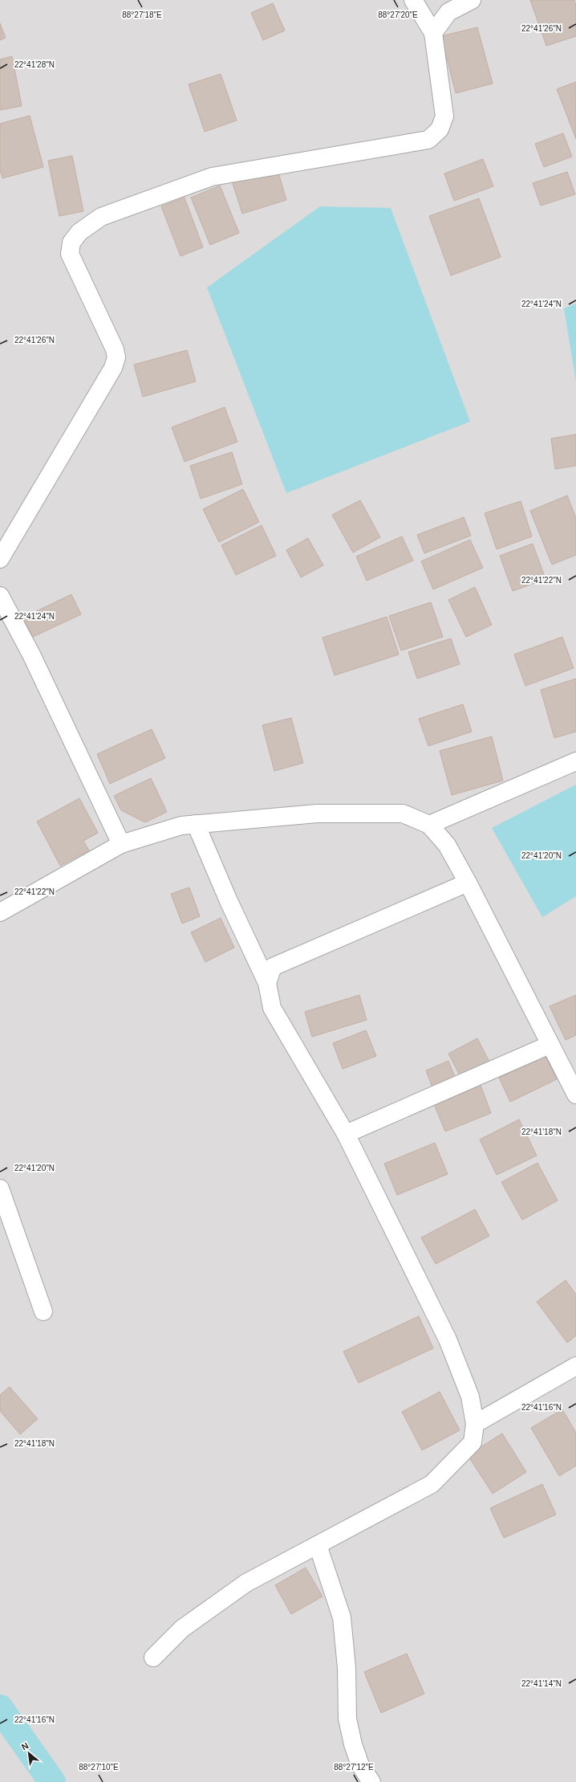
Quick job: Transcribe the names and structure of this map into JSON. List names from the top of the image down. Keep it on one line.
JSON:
{"north":"top left","coordinates":["88°27'18\"E","88°27'20\"E","22°41'26\"N","22°41'28\"N","22°41'24\"N","22°41'22\"N","22°41'20\"N","22°41'18\"N","22°41'16\"N","22°41'14\"N","88°27'10\"E","88°27'12\"E"]}
